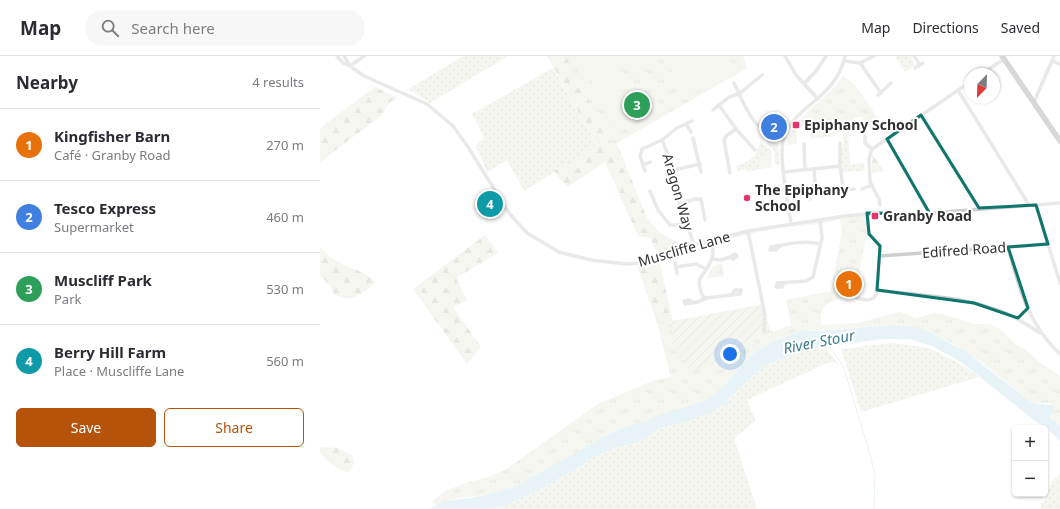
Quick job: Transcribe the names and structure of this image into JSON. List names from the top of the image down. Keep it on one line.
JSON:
{"streets":{"street":["Aragon Way","Muscliffe Lane","Edifred Road"]},"crossings":[["Aragon Way","Muscliffe Lane"]],"water":["River Stour"],"places":{"transit":["Epiphany School","Granby Road"],"other":["The Epiphany School"]},"north":"bottom left","page":{"header":"Map","search":"Search here","nav":["Map","Directions","Saved"],"heading":["Nearby","4 results"],"pins":["3","2","4","1"],"list":[{"mark":"1","name":"Kingfisher Barn","note":"Café · Granby Road","value":"270 m"},{"mark":"2","name":"Tesco Express","note":"Supermarket","value":"460 m"},{"mark":"3","name":"Muscliff Park","note":"Park","value":"530 m"},{"mark":"4","name":"Berry Hill Farm","note":"Place · Muscliffe Lane","value":"560 m"}],"buttons":["Save","Share"],"map_buttons":["+","−"]}}
